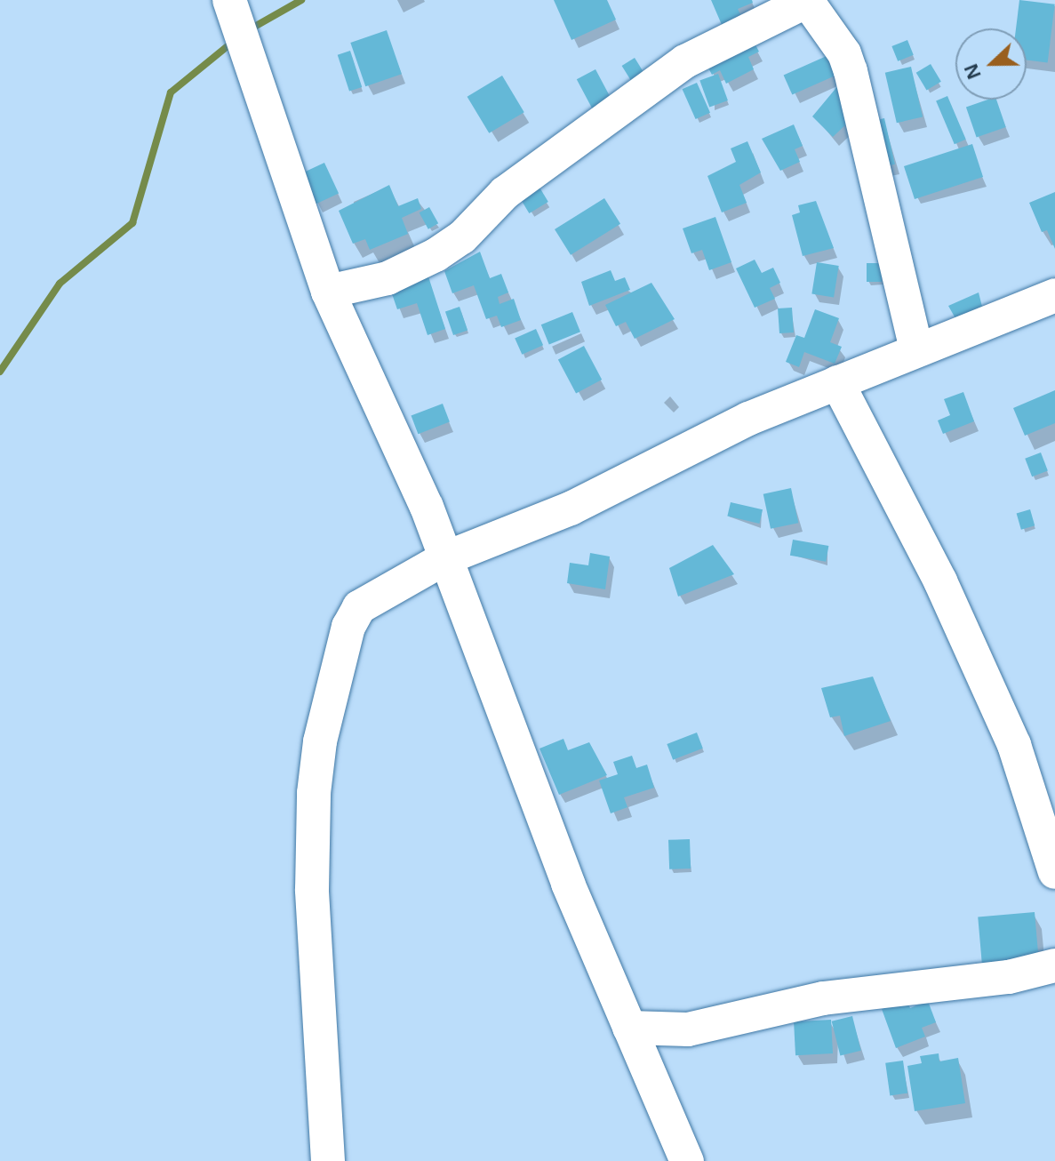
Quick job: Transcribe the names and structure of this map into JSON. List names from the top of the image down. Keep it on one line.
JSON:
{"north":"left"}
